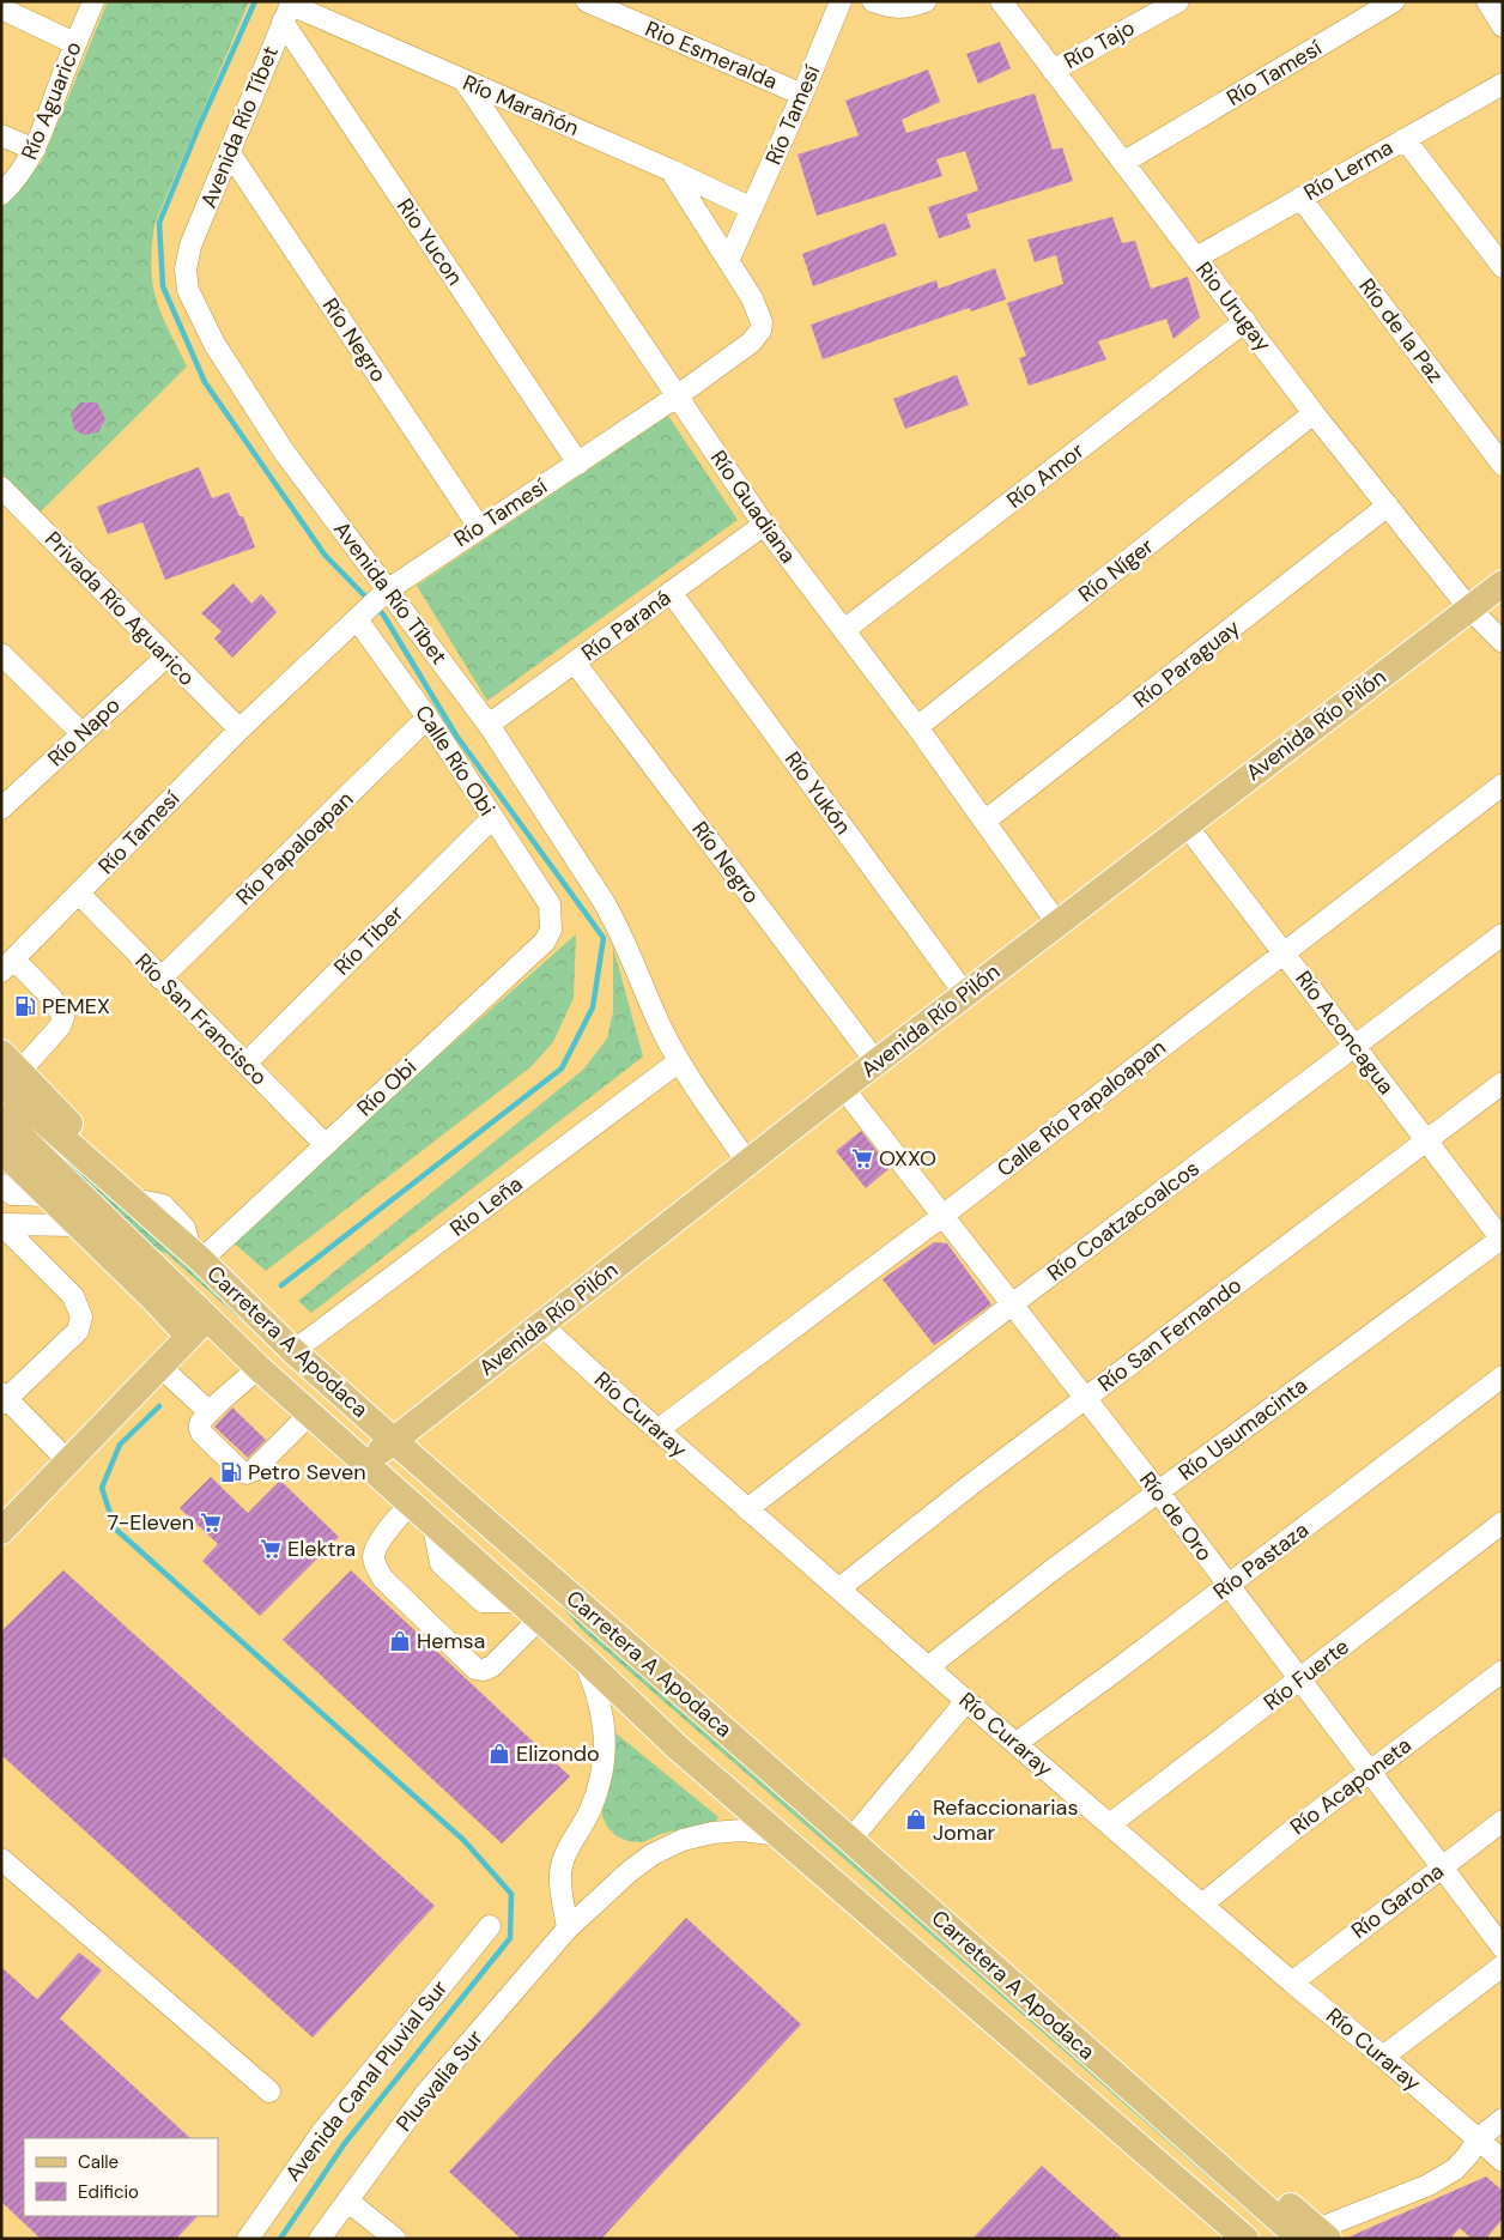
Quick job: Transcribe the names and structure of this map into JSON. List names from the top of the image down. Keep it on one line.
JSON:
{"streets":{"main road":["Avenida Río Pilón","Carretera A Apodaca"],"street":["Río Tajo","Rio Esmeralda","Río Tamesí","Río Aguarico","Río Marañón","Avenida Río Tíbet","Río Lerma","Rio Yucon","Rio Urugay","Río de la Paz","Río Negro","Río Amor","Río Guadiana","Río Níger","Privada Río Aguarico","Río Paraná","Río Paraguay","Río Napo","Calle Río Obi","Río Yukón","Río Papaloapan","Río Tiber","Río San Francisco","Río Aconcagua","Río Obi","Calle Río Papaloapan","Rio Leña","Río Coatzacoalcos","Río San Fernando","Río Curaray","Río Usumacinta","Río de Oro","Río Pastaza","Río Fuerte","Río Acaponeta","Río Garona","Avenida Canal Pluvial Sur","Plusvalia Sur"]},"crossings":[["Río Tajo","Rio Urugay"],["Rio Esmeralda","Río Tamesí"],["Río Tamesí","Río Marañón"],["Río Tamesí","Avenida Río Tíbet"],["Río Tamesí","Rio Yucon"],["Río Tamesí","Rio Urugay"],["Río Tamesí","Río Negro"],["Río Tamesí","Río Guadiana"],["Río Tamesí","Privada Río Aguarico"],["Río Tamesí","Calle Río Obi"],["Río Tamesí","Río San Francisco"],["Río Marañón","Avenida Río Tíbet"],["Río Marañón","Rio Yucon"],["Río Marañón","Río Guadiana"],["Avenida Río Tíbet","Rio Yucon"],["Avenida Río Tíbet","Río Negro"],["Avenida Río Tíbet","Río Paraná"],["Avenida Río Tíbet","Avenida Río Pilón"],["Avenida Río Tíbet","Rio Leña"],["Río Lerma","Rio Urugay"],["Río Lerma","Río de la Paz"],["Rio Urugay","Río Amor"],["Rio Urugay","Río Níger"],["Rio Urugay","Río Paraguay"],["Rio Urugay","Avenida Río Pilón"],["Río Negro","Río Paraná"],["Río Negro","Avenida Río Pilón"],["Río Amor","Río Guadiana"],["Río Guadiana","Río Níger"],["Río Guadiana","Río Paraná"],["Río Guadiana","Río Paraguay"],["Río Guadiana","Avenida Río Pilón"],["Privada Río Aguarico","Río Napo"],["Río Paraná","Río Yukón"],["Avenida Río Pilón","Río Yukón"],["Avenida Río Pilón","Río Aconcagua"],["Avenida Río Pilón","Carretera A Apodaca"],["Avenida Río Pilón","Río Curaray"],["Avenida Río Pilón","Río de Oro"],["Calle Río Obi","Río Papaloapan"],["Calle Río Obi","Río Tiber"],["Calle Río Obi","Río Obi"],["Río Papaloapan","Río San Francisco"],["Río Tiber","Río San Francisco"],["Río San Francisco","Río Obi"],["Río Aconcagua","Calle Río Papaloapan"],["Río Aconcagua","Río Coatzacoalcos"],["Río Aconcagua","Río San Fernando"],["Río Aconcagua","Río Usumacinta"],["Río Obi","Carretera A Apodaca"],["Calle Río Papaloapan","Río Curaray"],["Calle Río Papaloapan","Río de Oro"],["Rio Leña","Carretera A Apodaca"],["Río Coatzacoalcos","Río Curaray"],["Río Coatzacoalcos","Río de Oro"],["Río San Fernando","Río Curaray"],["Río San Fernando","Río de Oro"],["Carretera A Apodaca","Plusvalia Sur"],["Río Curaray","Río Usumacinta"],["Río Curaray","Río Pastaza"],["Río Curaray","Río Fuerte"],["Río Curaray","Río Acaponeta"],["Río Curaray","Río Garona"],["Río Usumacinta","Río de Oro"],["Río de Oro","Río Pastaza"],["Río de Oro","Río Fuerte"],["Río de Oro","Río Acaponeta"],["Río de Oro","Río Garona"]],"places":{"fuel station":["PEMEX","Petro Seven"],"supermarket":["OXXO","7-Eleven","Elektra"],"shop":["Hemsa","Elizondo","Refaccionarias Jomar"]},"legend":["Calle","Edificio"]}
